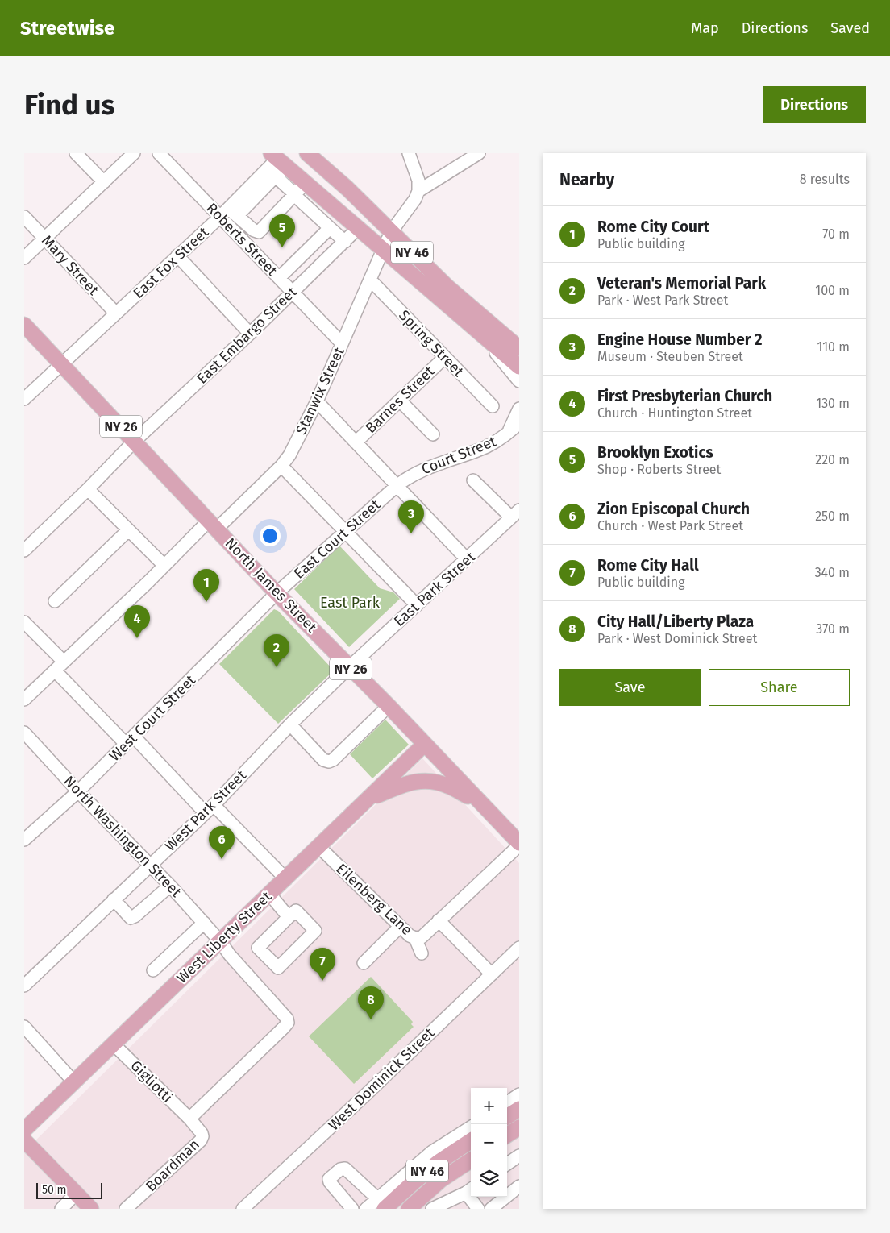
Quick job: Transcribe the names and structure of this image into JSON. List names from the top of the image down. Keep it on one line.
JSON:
{"streets":{"main road":["NY 46","NY 26","North James Street","West Liberty Street"],"street":["Roberts Street","East Fox Street","Mary Street","East Embargo Street","Spring Street","Stanwix Street","Barnes Street","Court Street","East Court Street","East Park Street","West Court Street","West Park Street","North Washington Street","Eilenberg Lane","West Dominick Street","Gigliotti","Boardman"]},"crossings":[["Roberts Street","East Fox Street"],["Roberts Street","East Embargo Street"],["Roberts Street","Stanwix Street"],["NY 46","East Fox Street"],["NY 46","East Embargo Street"],["NY 46","Stanwix Street"],["East Fox Street","Mary Street"],["East Fox Street","North James Street"],["East Embargo Street","North James Street"],["Spring Street","Stanwix Street"],["Spring Street","Barnes Street"],["Stanwix Street","North James Street"],["Court Street","East Court Street"],["East Court Street","North James Street"],["East Court Street","West Court Street"],["North James Street","East Park Street"],["North James Street","West Court Street"],["North James Street","West Park Street"],["North James Street","Eilenberg Lane"],["North James Street","West Liberty Street"],["East Park Street","West Park Street"],["West Court Street","North Washington Street"],["West Park Street","North Washington Street"],["North Washington Street","West Liberty Street"],["North Washington Street","Gigliotti"],["North Washington Street","Boardman"],["Eilenberg Lane","West Liberty Street"],["West Liberty Street","Gigliotti"],["Gigliotti","Boardman"]],"parks":["East Park"],"scale_bar":"50 m","page":{"header":"Streetwise","nav":["Map","Directions","Saved"],"buttons":["Directions",["Save","Share"]],"title":"Find us","heading":["Nearby","8 results"],"list":[{"mark":"1","name":"Rome City Court","note":"Public building","value":"70 m"},{"mark":"2","name":"Veteran's Memorial Park","note":"Park · West Park Street","value":"100 m"},{"mark":"3","name":"Engine House Number 2","note":"Museum · Steuben Street","value":"110 m"},{"mark":"4","name":"First Presbyterian Church","note":"Church · Huntington Street","value":"130 m"},{"mark":"5","name":"Brooklyn Exotics","note":"Shop · Roberts Street","value":"220 m"},{"mark":"6","name":"Zion Episcopal Church","note":"Church · West Park Street","value":"250 m"},{"mark":"7","name":"Rome City Hall","note":"Public building","value":"340 m"},{"mark":"8","name":"City Hall/Liberty Plaza","note":"Park · West Dominick Street","value":"370 m"}],"pins":["5","3","1","4","2","6","7","8"],"map_buttons":["+","−"],"scale":"50 m"}}
